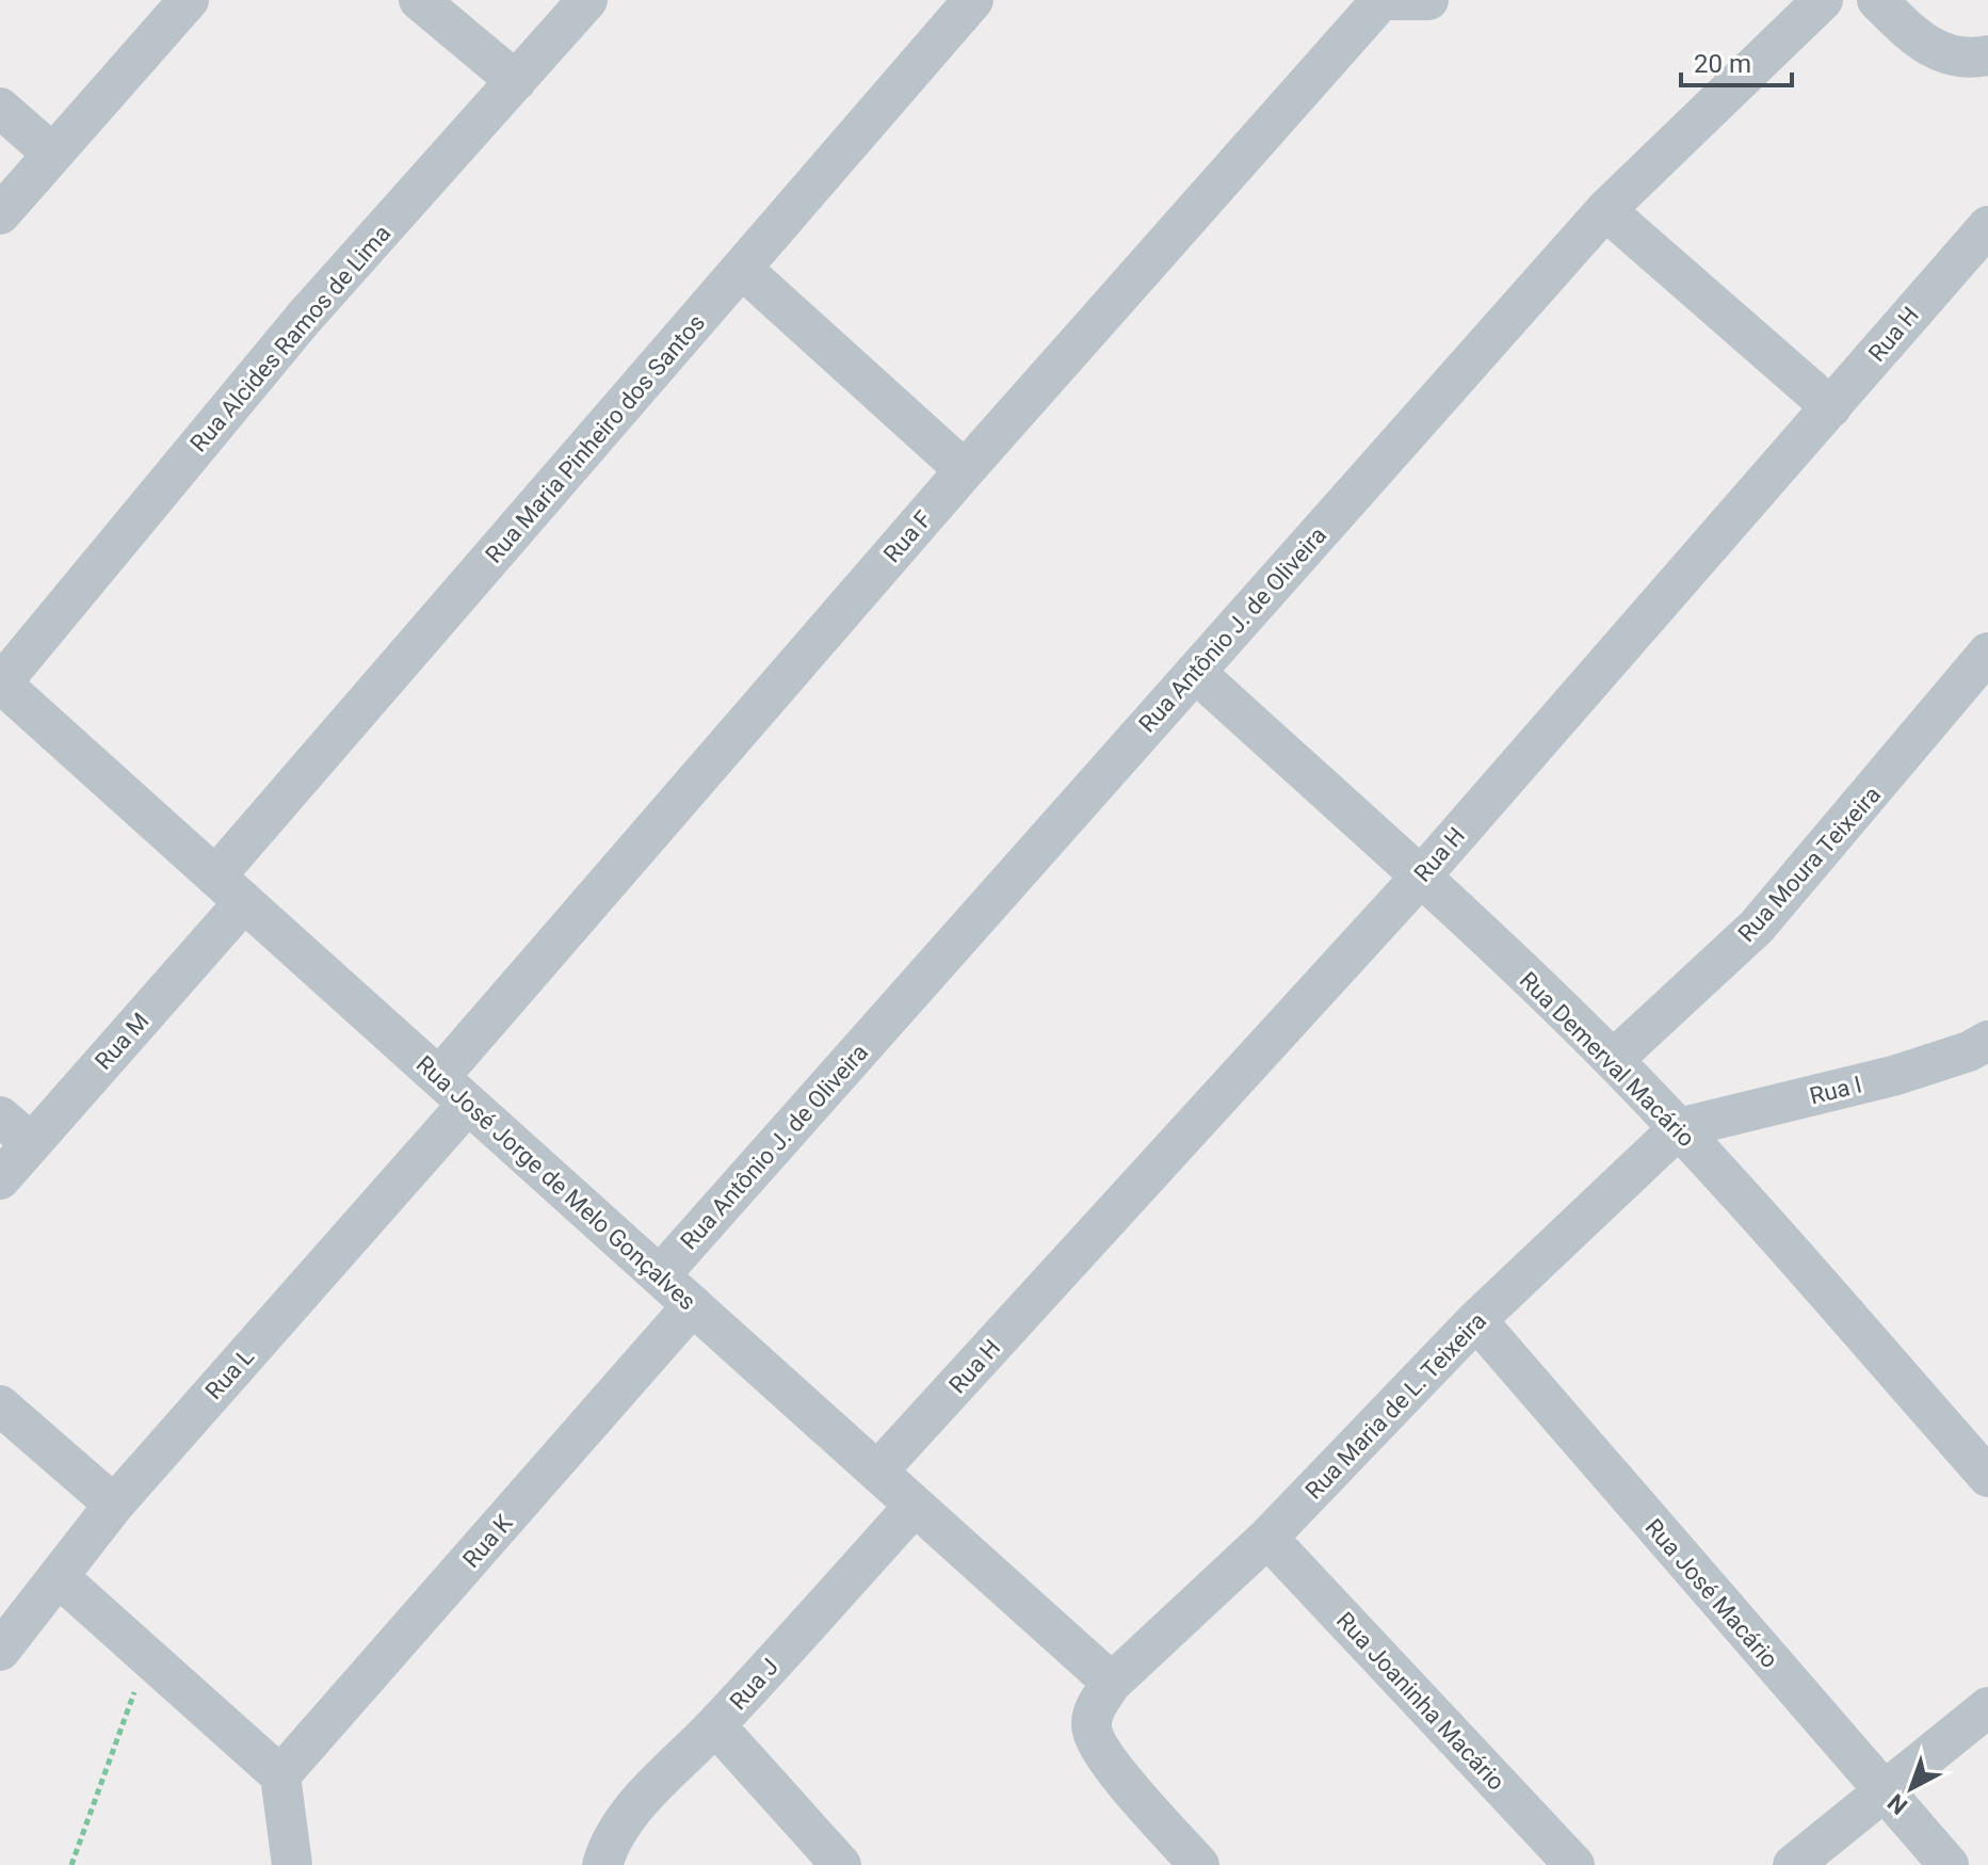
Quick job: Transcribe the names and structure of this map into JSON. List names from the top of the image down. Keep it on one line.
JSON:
{"streets":{"street":["Rua H","Rua Alcides Ramos de Lima","Rua Maria Pinheiro dos Santos","Rua F","Rua Antônio J. de Oliveira","Rua Moura Teixeira","Rua M","Rua Demerval Macário","Rua I","Rua José Jorge de Melo Gonçalves","Rua L","Rua Maria de L. Teixeira","Rua K","Rua José Macário","Rua J","Rua Joaninha Macário"]},"crossings":[["Rua H","Rua Demerval Macário"],["Rua H","Rua José Jorge de Melo Gonçalves"],["Rua Alcides Ramos de Lima","Rua José Jorge de Melo Gonçalves"],["Rua Maria Pinheiro dos Santos","Rua M"],["Rua Maria Pinheiro dos Santos","Rua José Jorge de Melo Gonçalves"],["Rua F","Rua José Jorge de Melo Gonçalves"],["Rua Antônio J. de Oliveira","Rua Demerval Macário"],["Rua Antônio J. de Oliveira","Rua José Jorge de Melo Gonçalves"],["Rua Moura Teixeira","Rua Demerval Macário"],["Rua M","Rua José Jorge de Melo Gonçalves"],["Rua Demerval Macário","Rua I"],["Rua Demerval Macário","Rua Maria de L. Teixeira"],["Rua I","Rua Maria de L. Teixeira"],["Rua José Jorge de Melo Gonçalves","Rua L"],["Rua José Jorge de Melo Gonçalves","Rua Maria de L. Teixeira"],["Rua José Jorge de Melo Gonçalves","Rua K"],["Rua José Jorge de Melo Gonçalves","Rua J"],["Rua Maria de L. Teixeira","Rua José Macário"],["Rua Maria de L. Teixeira","Rua Joaninha Macário"]],"scale_bar":"20 m","north":"bottom left"}
